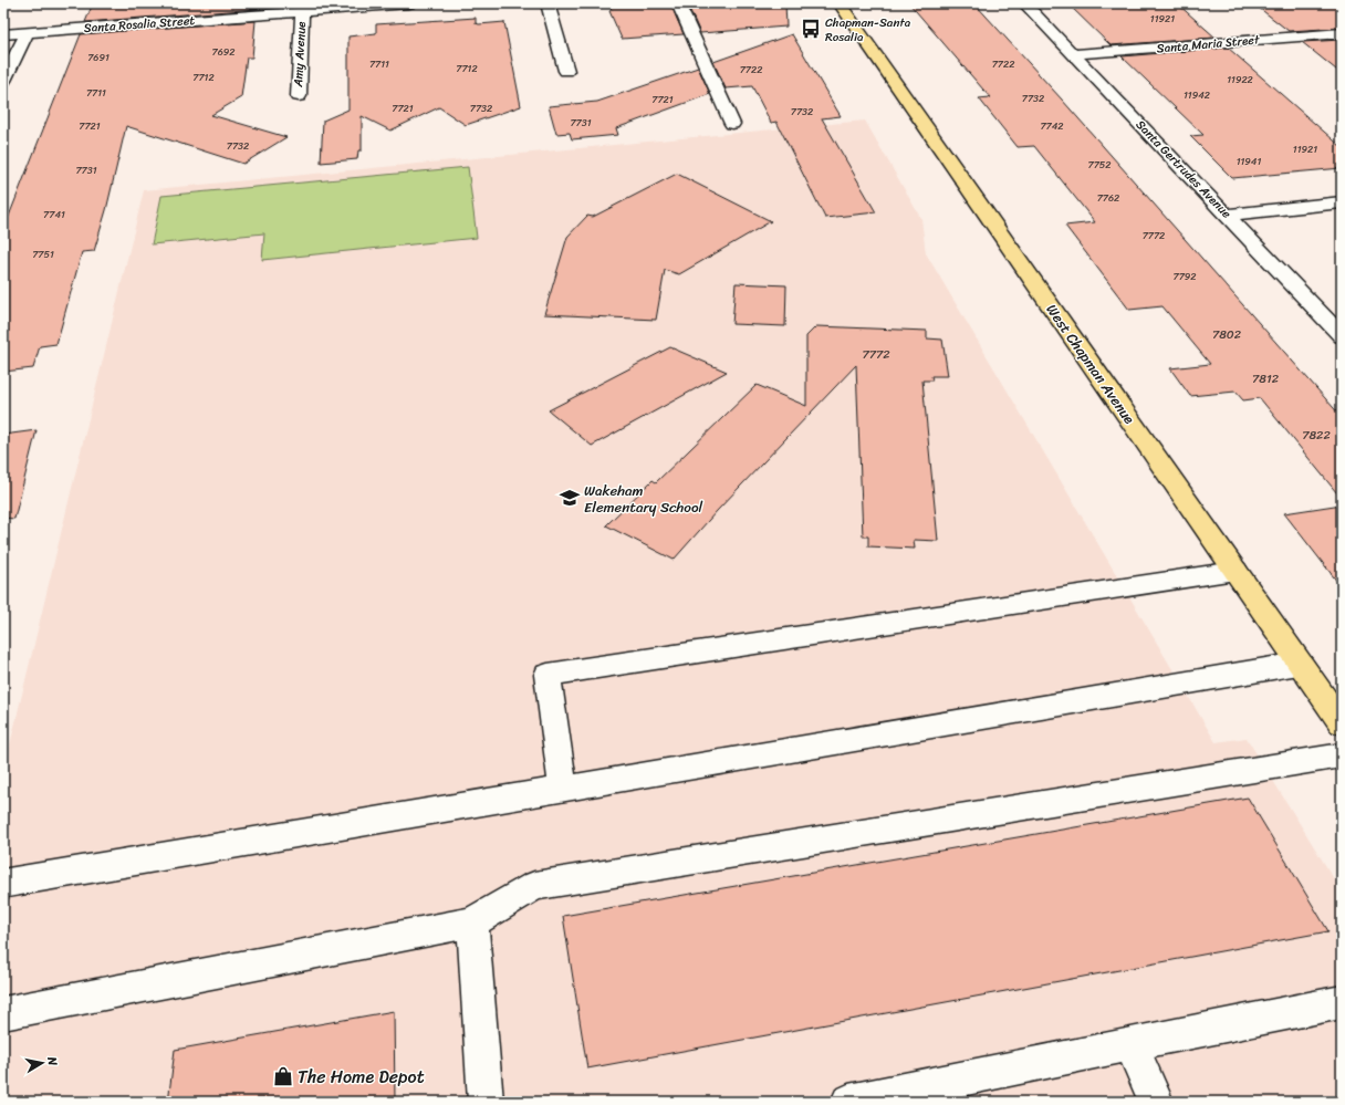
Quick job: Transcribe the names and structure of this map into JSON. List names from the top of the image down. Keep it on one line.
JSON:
{"streets":{"main road":["West Chapman Avenue"],"street":["Santa Rosalia Street","Santa Maria Street","Amy Avenue","Santa Gertrudes Avenue"]},"crossings":[["Santa Rosalia Street","Amy Avenue"],["Santa Maria Street","Santa Gertrudes Avenue"]],"places":{"bus stop":["Chapman-Santa Rosalia"],"school or university":["Wakeham Elementary School"],"shop":["The Home Depot"]},"house_numbers":["11921","7692","7691","7711","7722","7712","7722","7712","11922","7711","11942","7732","7721","7721","7732","7732","7731","7721","7742","7732","11921","11941","7752","7731","7762","7741","7772","7751","7792","7802","7772","7812","7822"],"north":"right"}
